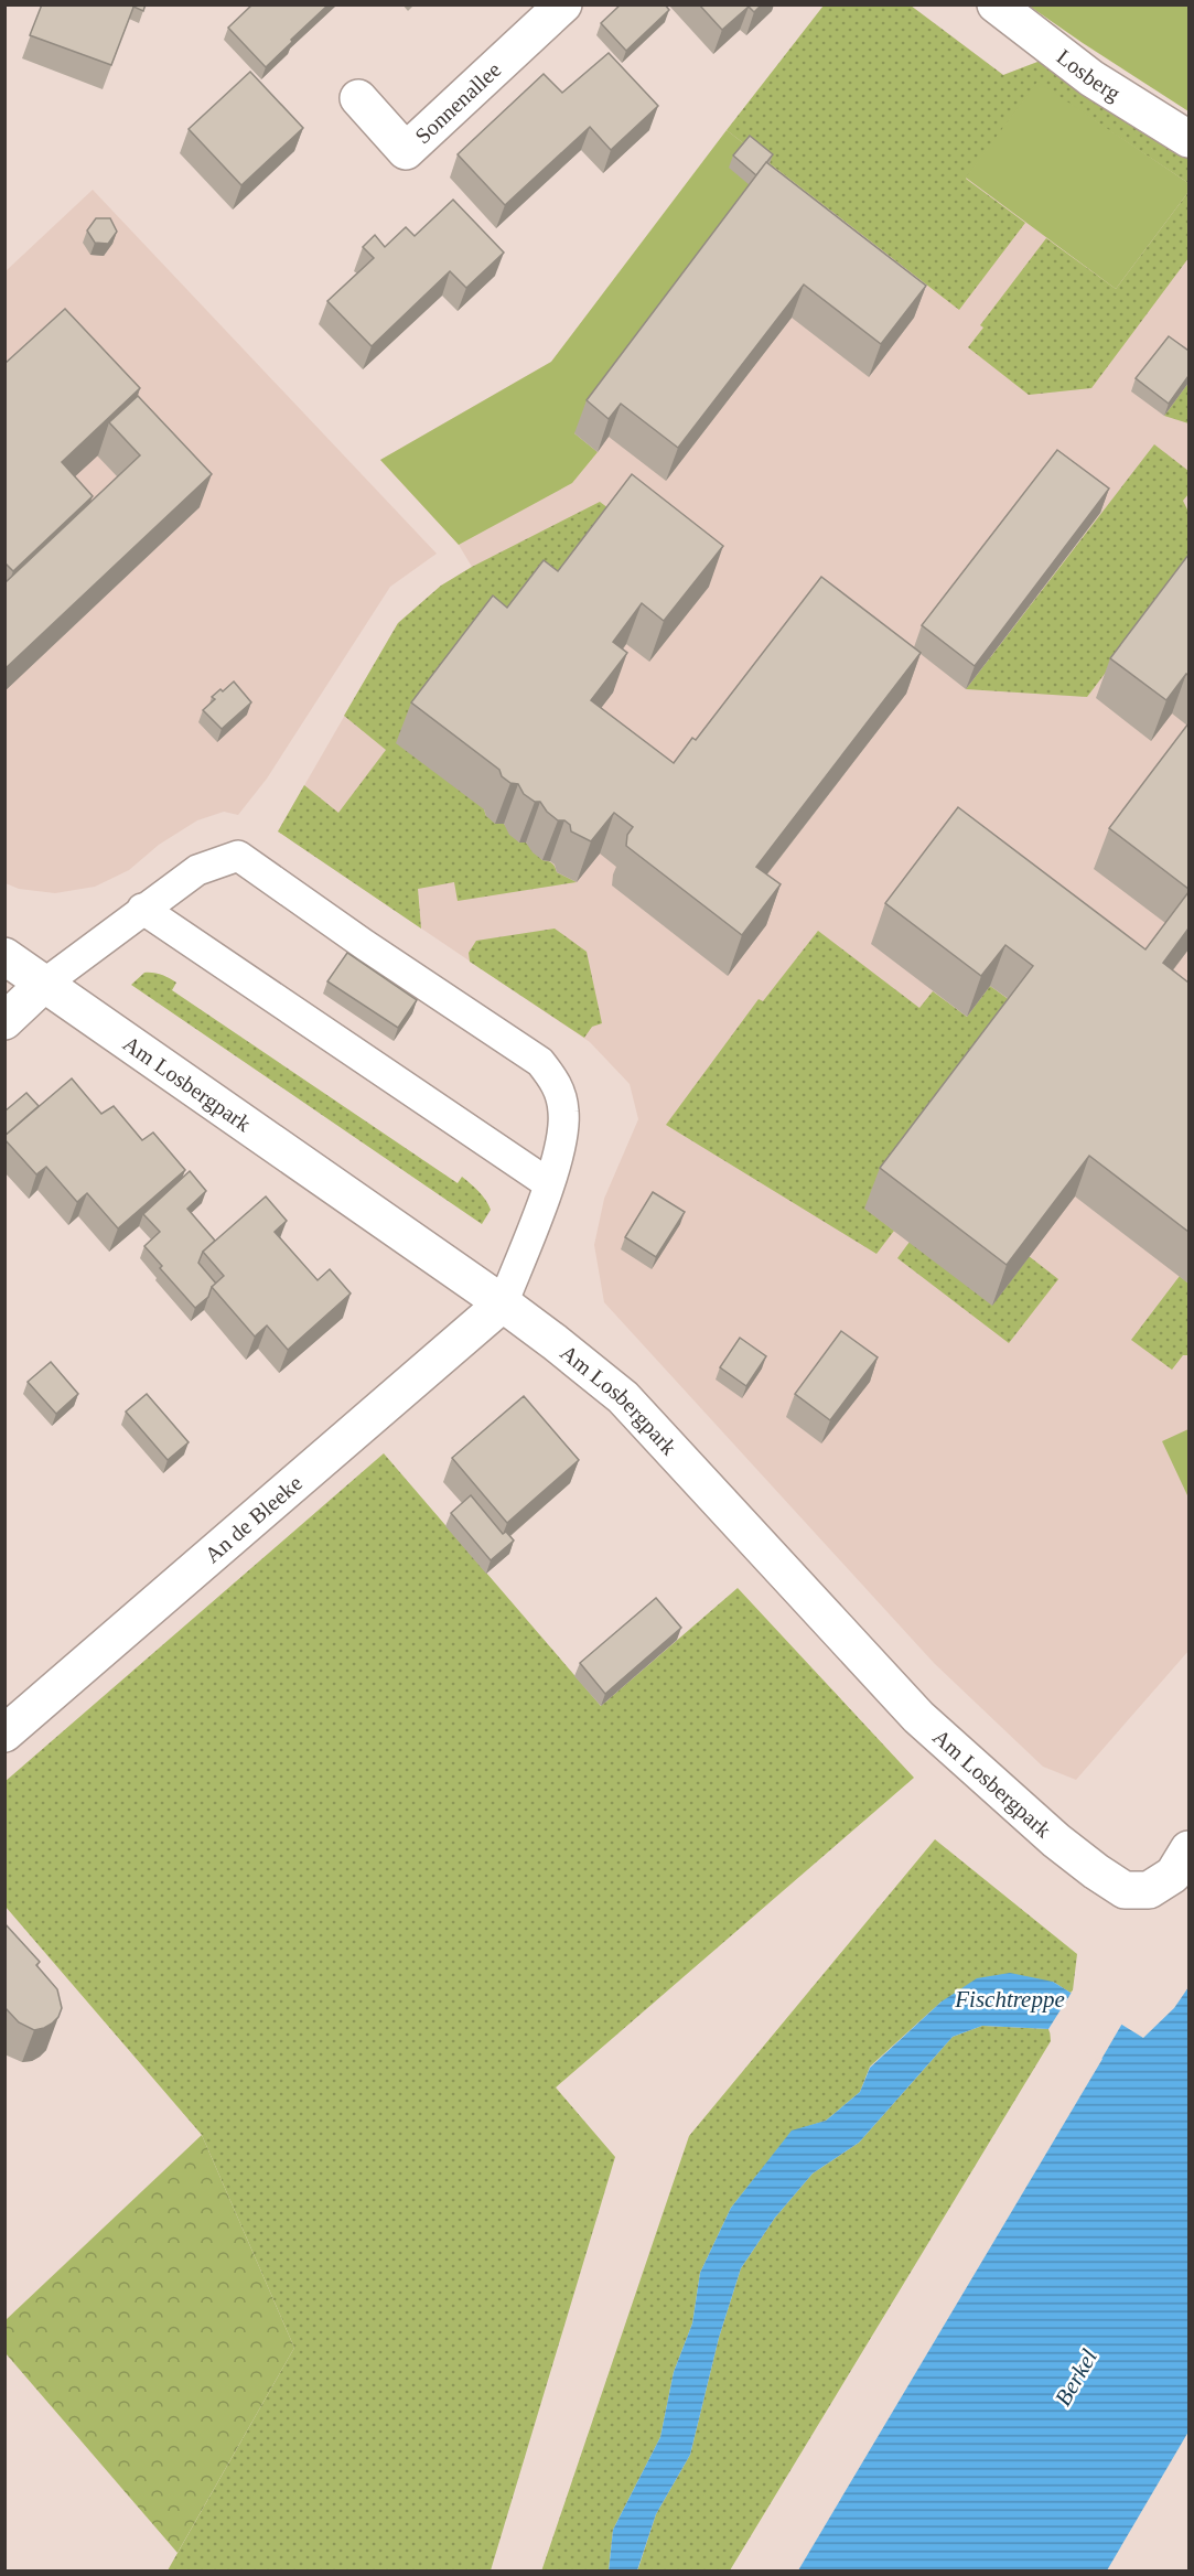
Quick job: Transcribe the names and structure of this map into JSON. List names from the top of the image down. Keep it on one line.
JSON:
{"streets":{"street":["Losberg","Sonnenallee","Am Losbergpark","An de Bleeke"]},"crossings":[["Am Losbergpark","An de Bleeke"]],"water":["Fischtreppe","Berkel"]}
